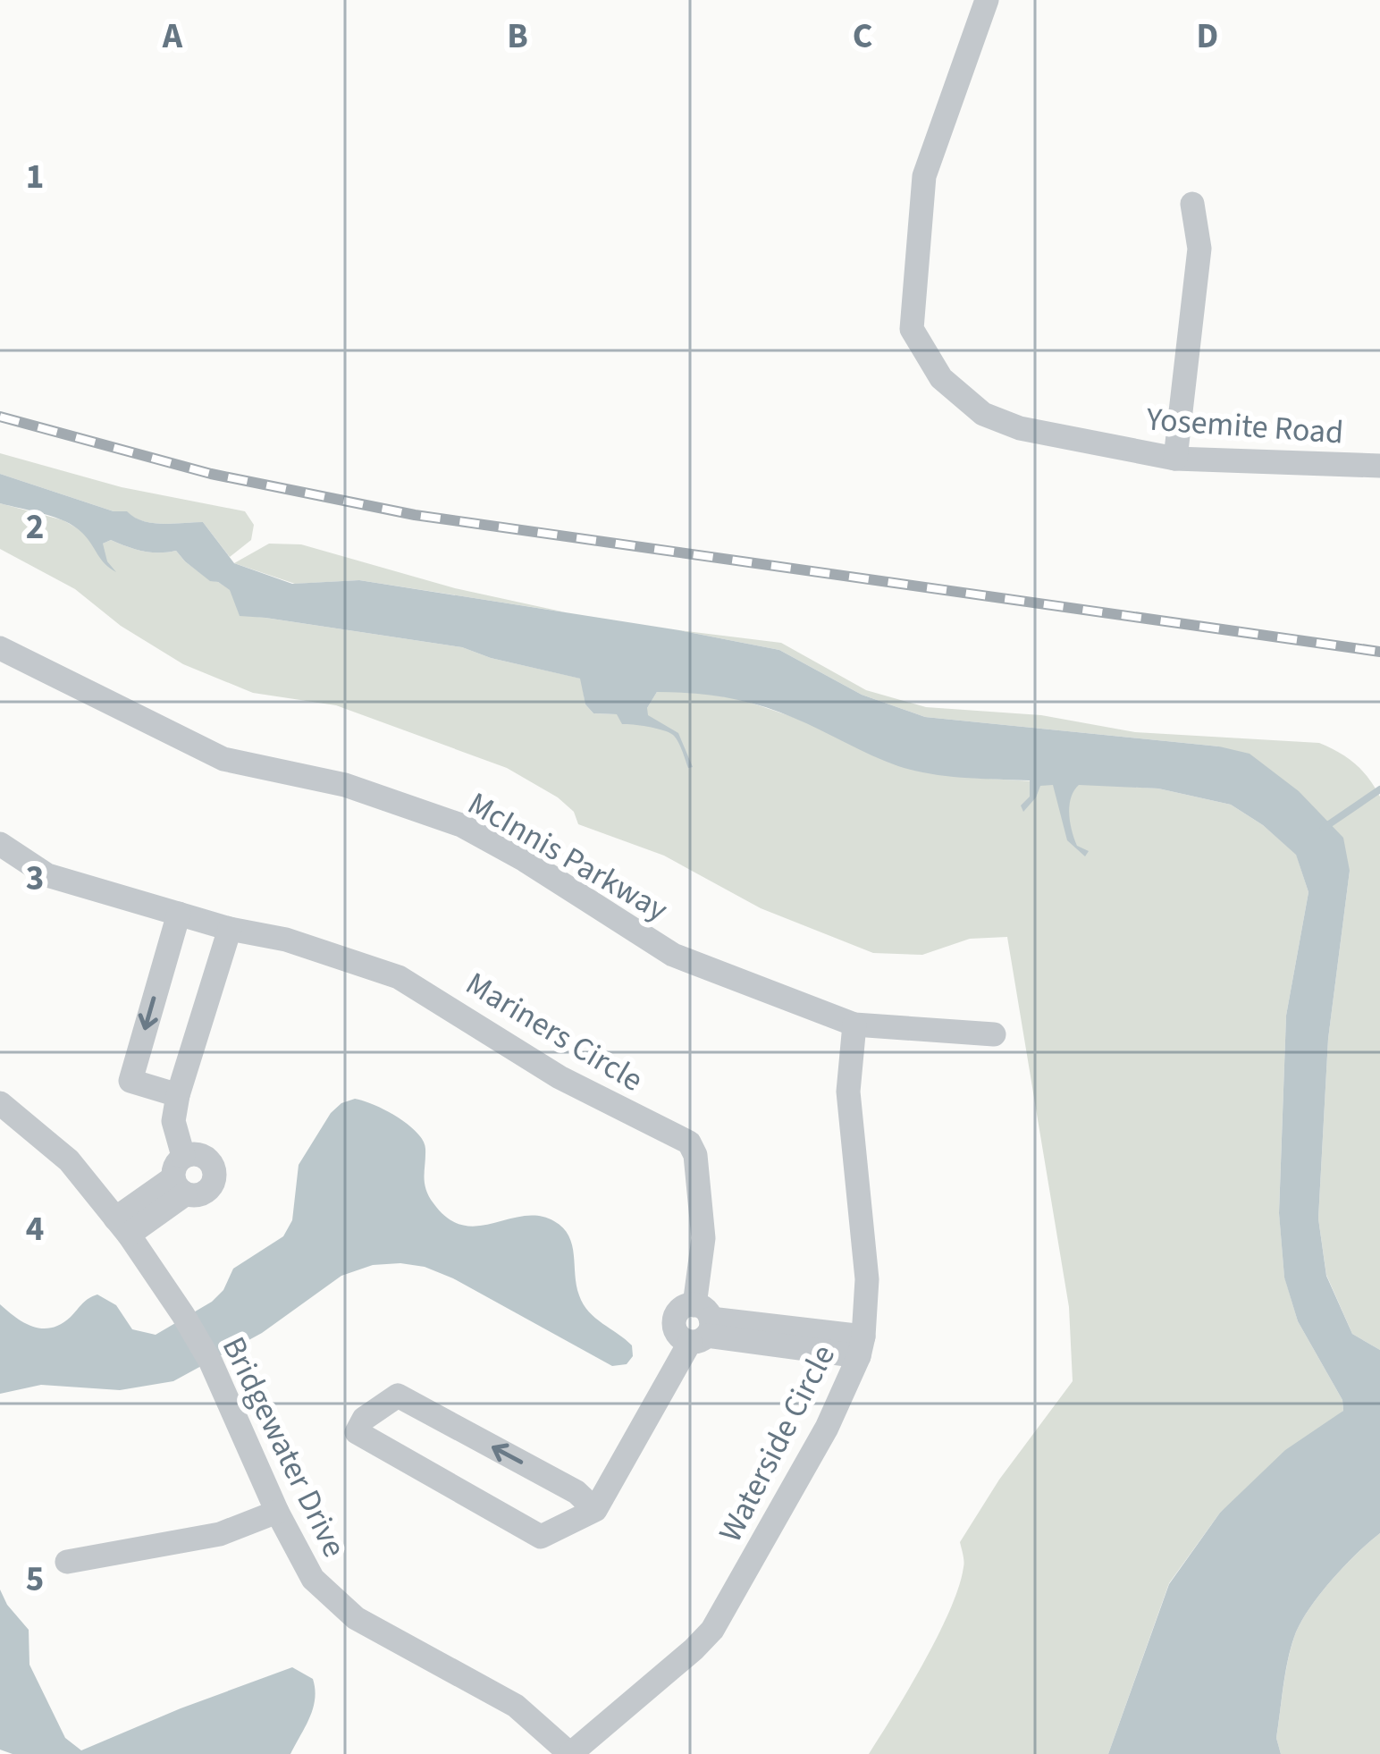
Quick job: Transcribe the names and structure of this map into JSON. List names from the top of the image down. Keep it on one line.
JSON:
{"streets":{"street":["Yosemite Road","McInnis Parkway","Mariners Circle","Waterside Circle","Bridgewater Drive"]},"crossings":[["McInnis Parkway","Waterside Circle"],["Waterside Circle","Bridgewater Drive"]],"grid":{"columns":["A","B","C","D"],"rows":["1","2","3","4","5"]}}
